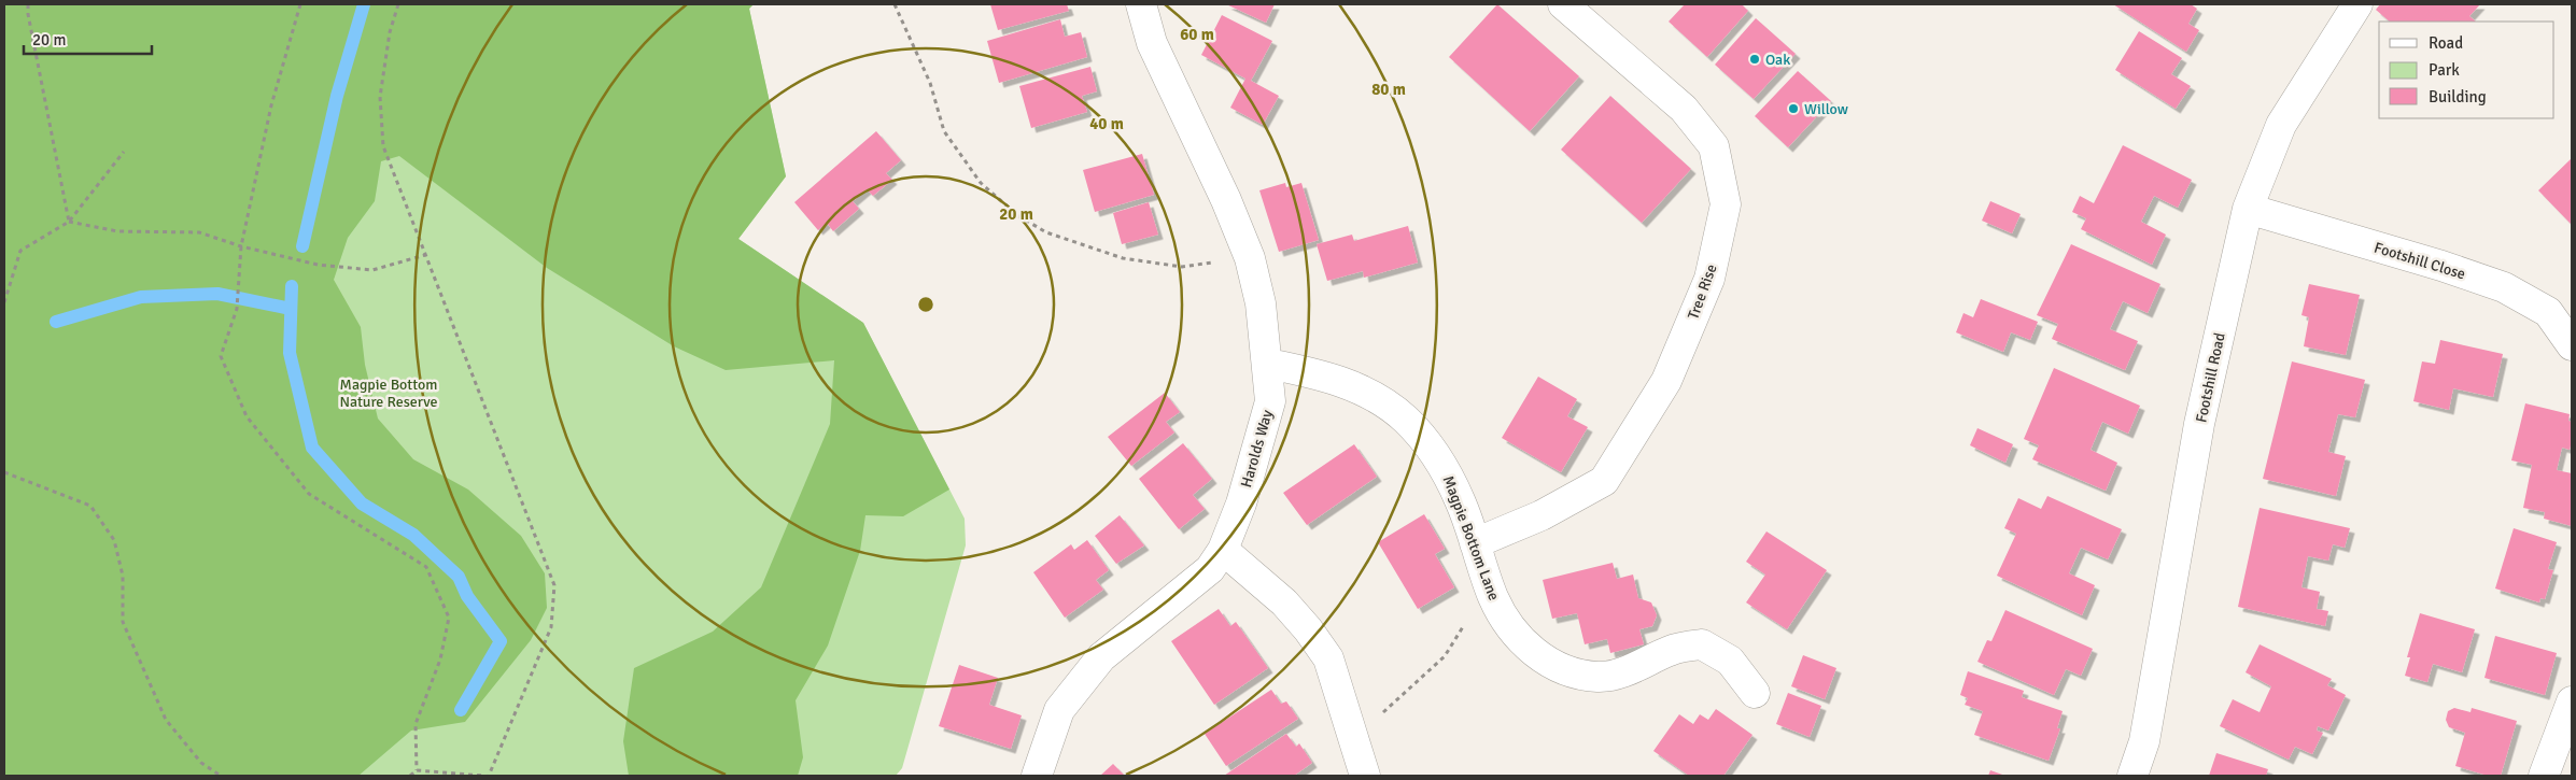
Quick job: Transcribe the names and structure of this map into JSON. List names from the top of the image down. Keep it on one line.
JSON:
{"streets":{"street":["Footshill Close","Tree Rise","Footshill Road","Harolds Way","Magpie Bottom Lane"]},"crossings":[["Footshill Close","Footshill Road"],["Tree Rise","Magpie Bottom Lane"],["Harolds Way","Magpie Bottom Lane"]],"parks":["Magpie Bottom Nature Reserve"],"places":["Oak","Willow"],"legend":["Road","Park","Building"],"scale_bar":"20 m","rings":["60 m","80 m","40 m","20 m"]}
